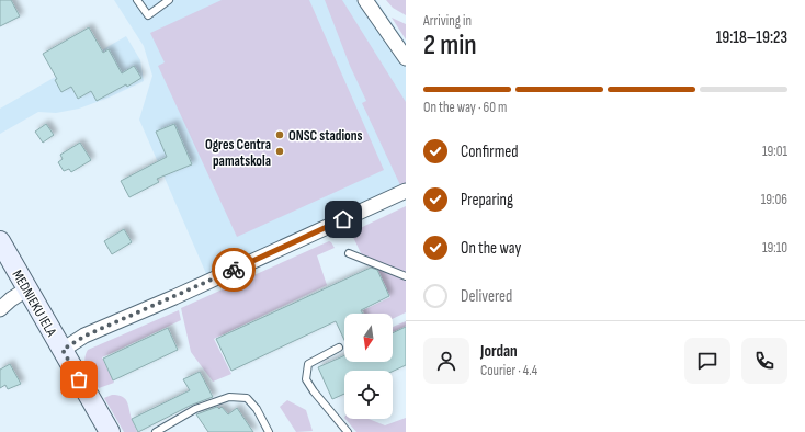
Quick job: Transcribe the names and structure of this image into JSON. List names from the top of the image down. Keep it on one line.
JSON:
{"streets":{"street":["MEDNIEKU IELA"]},"places":["ONSC stadions","Ogres Centra pamatskola"],"north":"bottom","page":{"heading":["2 min","Arriving in","19:18–19:23"],"panel":["Jordan","Courier · 4.4"],"bar":"On the way · 60 m","list":[["Confirmed","19:01"],["Preparing","19:06"],["On the way","19:10"],"Delivered"]}}
